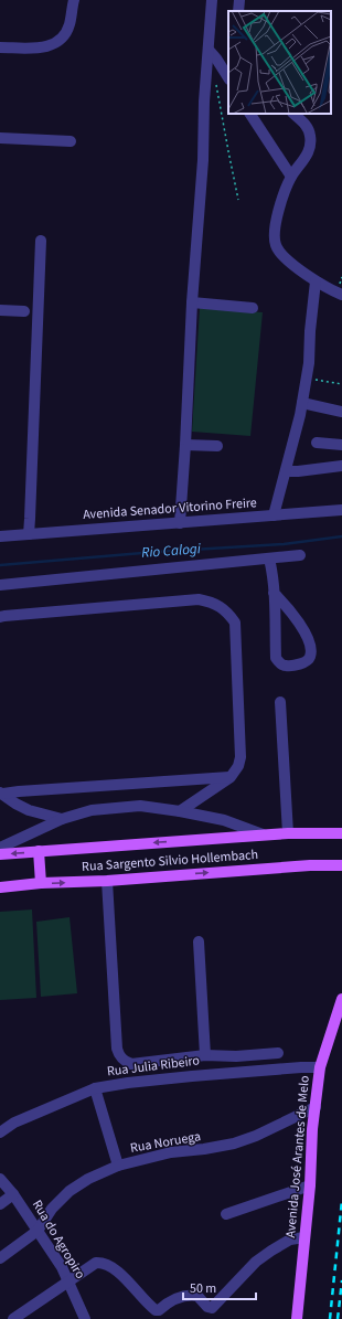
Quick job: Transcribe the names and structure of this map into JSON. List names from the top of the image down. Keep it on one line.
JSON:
{"streets":{"main road":["Rua Sargento Silvio Hollembach","Avenida José Arantes de Melo"],"street":["Avenida Senador Vitorino Freire","Rua Julia Ribeiro","Rua Noruega","Rua do Agropiro"]},"crossings":[["Rua Julia Ribeiro","Avenida José Arantes de Melo"],["Rua Noruega","Avenida José Arantes de Melo"],["Rua Noruega","Rua do Agropiro"]],"water":["Rio Calogi"],"scale_bar":"50 m"}
